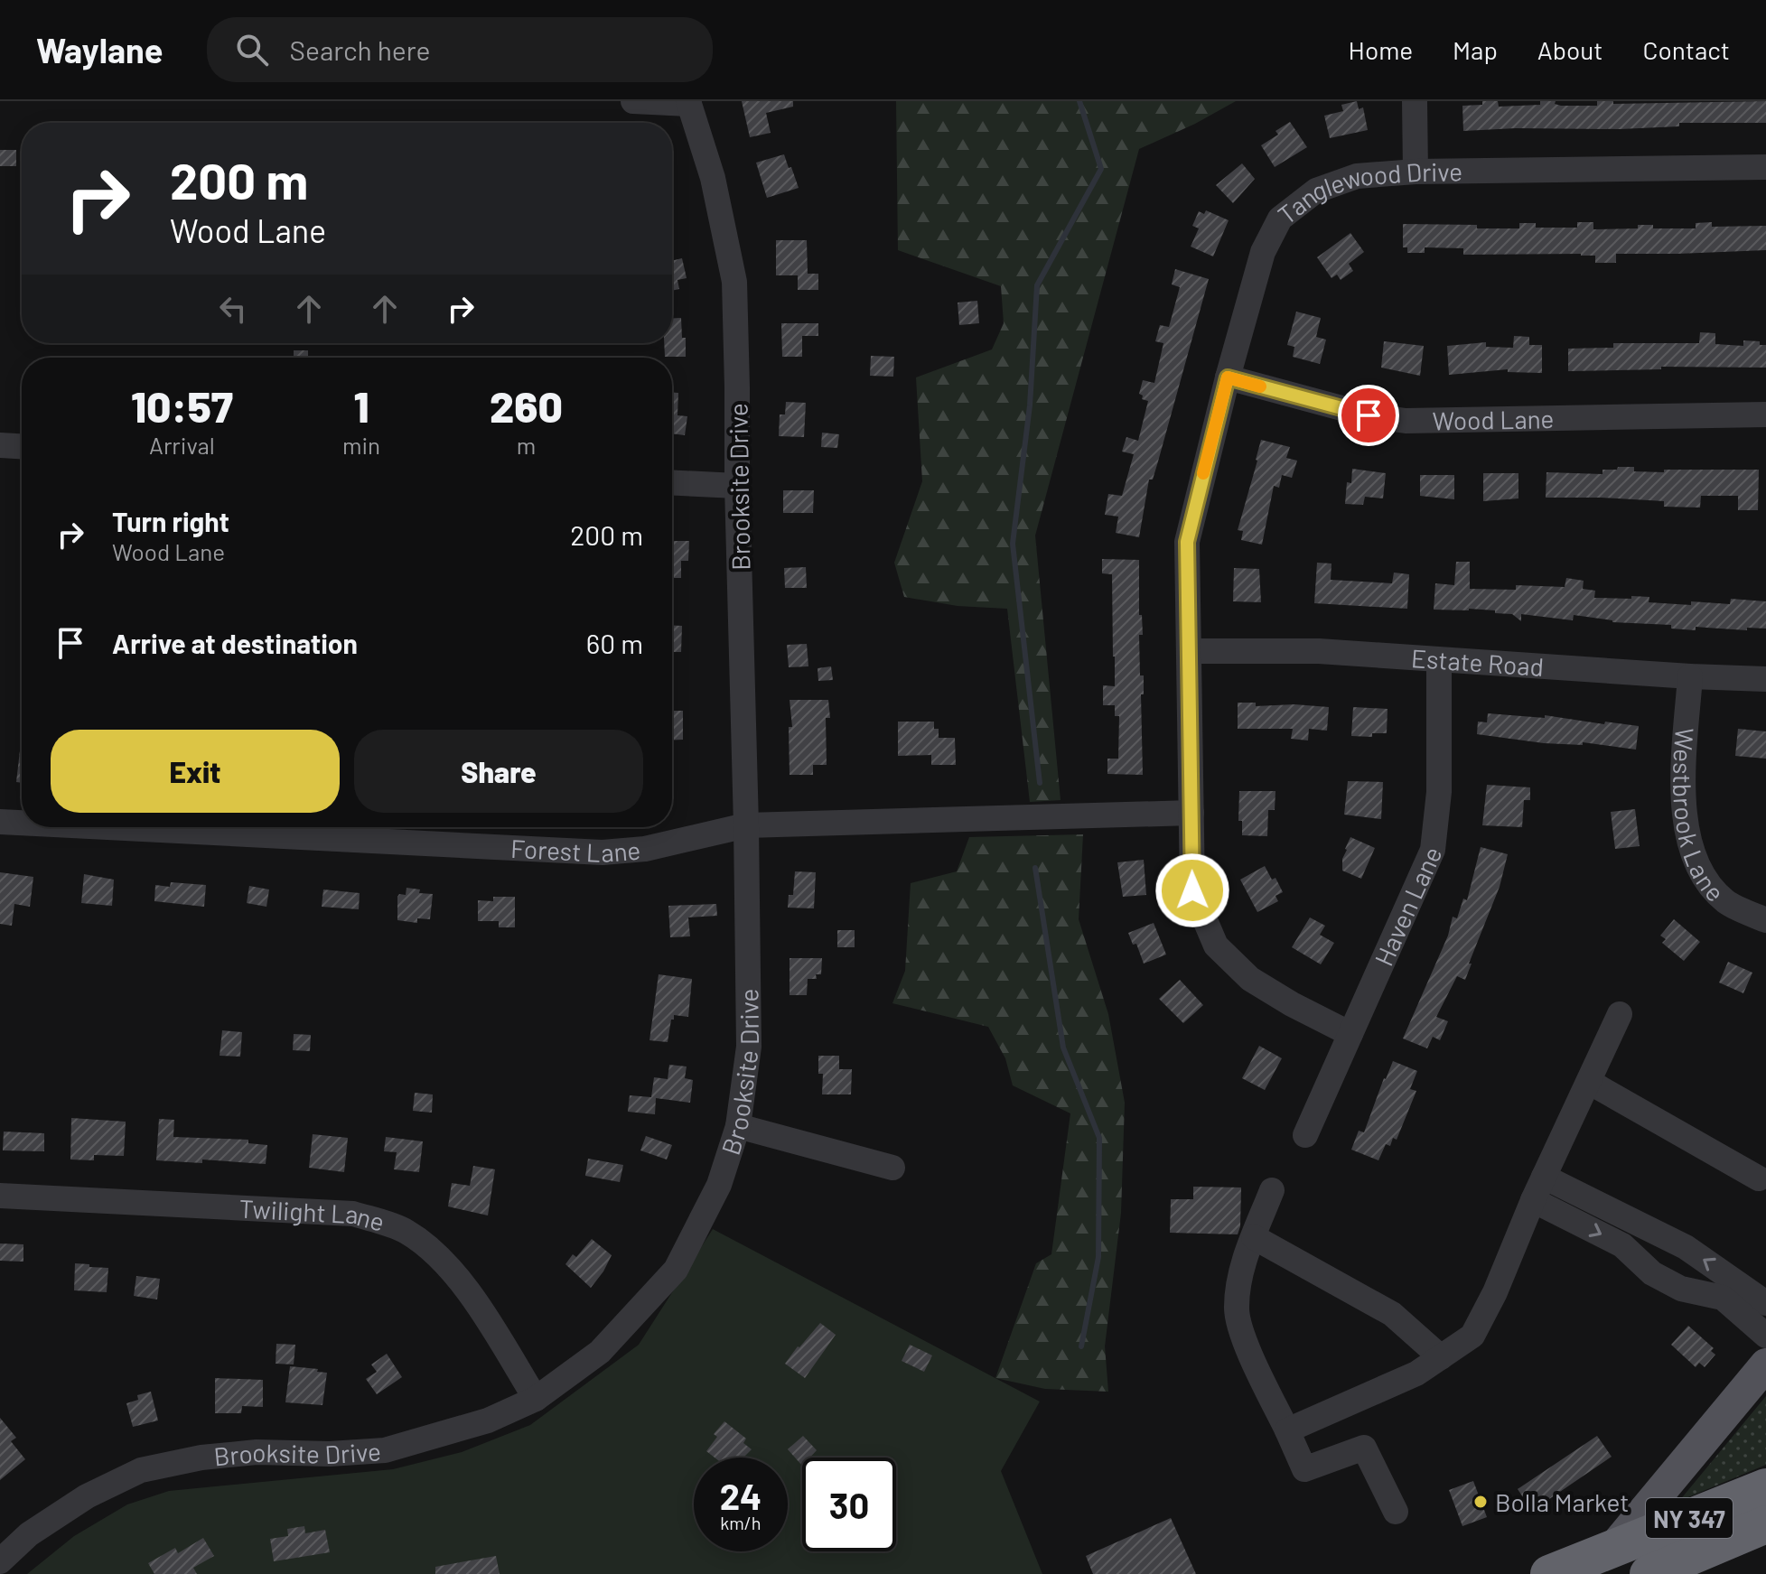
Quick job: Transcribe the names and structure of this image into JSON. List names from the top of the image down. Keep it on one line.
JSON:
{"streets":{"highway":["NY 347"],"street":["Tanglewood Drive","Wood Lane","Brooksite Drive","Estate Road","Westbrook Lane","Forest Lane","Haven Lane","Twilight Lane"]},"crossings":[["Tanglewood Drive","Wood Lane"],["Tanglewood Drive","Estate Road"],["Tanglewood Drive","Forest Lane"],["Tanglewood Drive","Haven Lane"],["Brooksite Drive","Forest Lane"],["Brooksite Drive","Twilight Lane"],["Estate Road","Westbrook Lane"],["Estate Road","Haven Lane"]],"places":["Bolla Market"],"page":{"header":"Waylane","search":"Search here","nav":["Home","Map","About","Contact"],"turn":["200 m","Wood Lane"],"eta":["10:57","Arrival","1","min","260","m"],"list":[{"name":"Turn right","note":"Wood Lane","value":"200 m"},{"name":"Arrive at destination","value":"60 m"}],"buttons":["Exit","Share"],"speed":"24 km/h","limit":"30"}}
